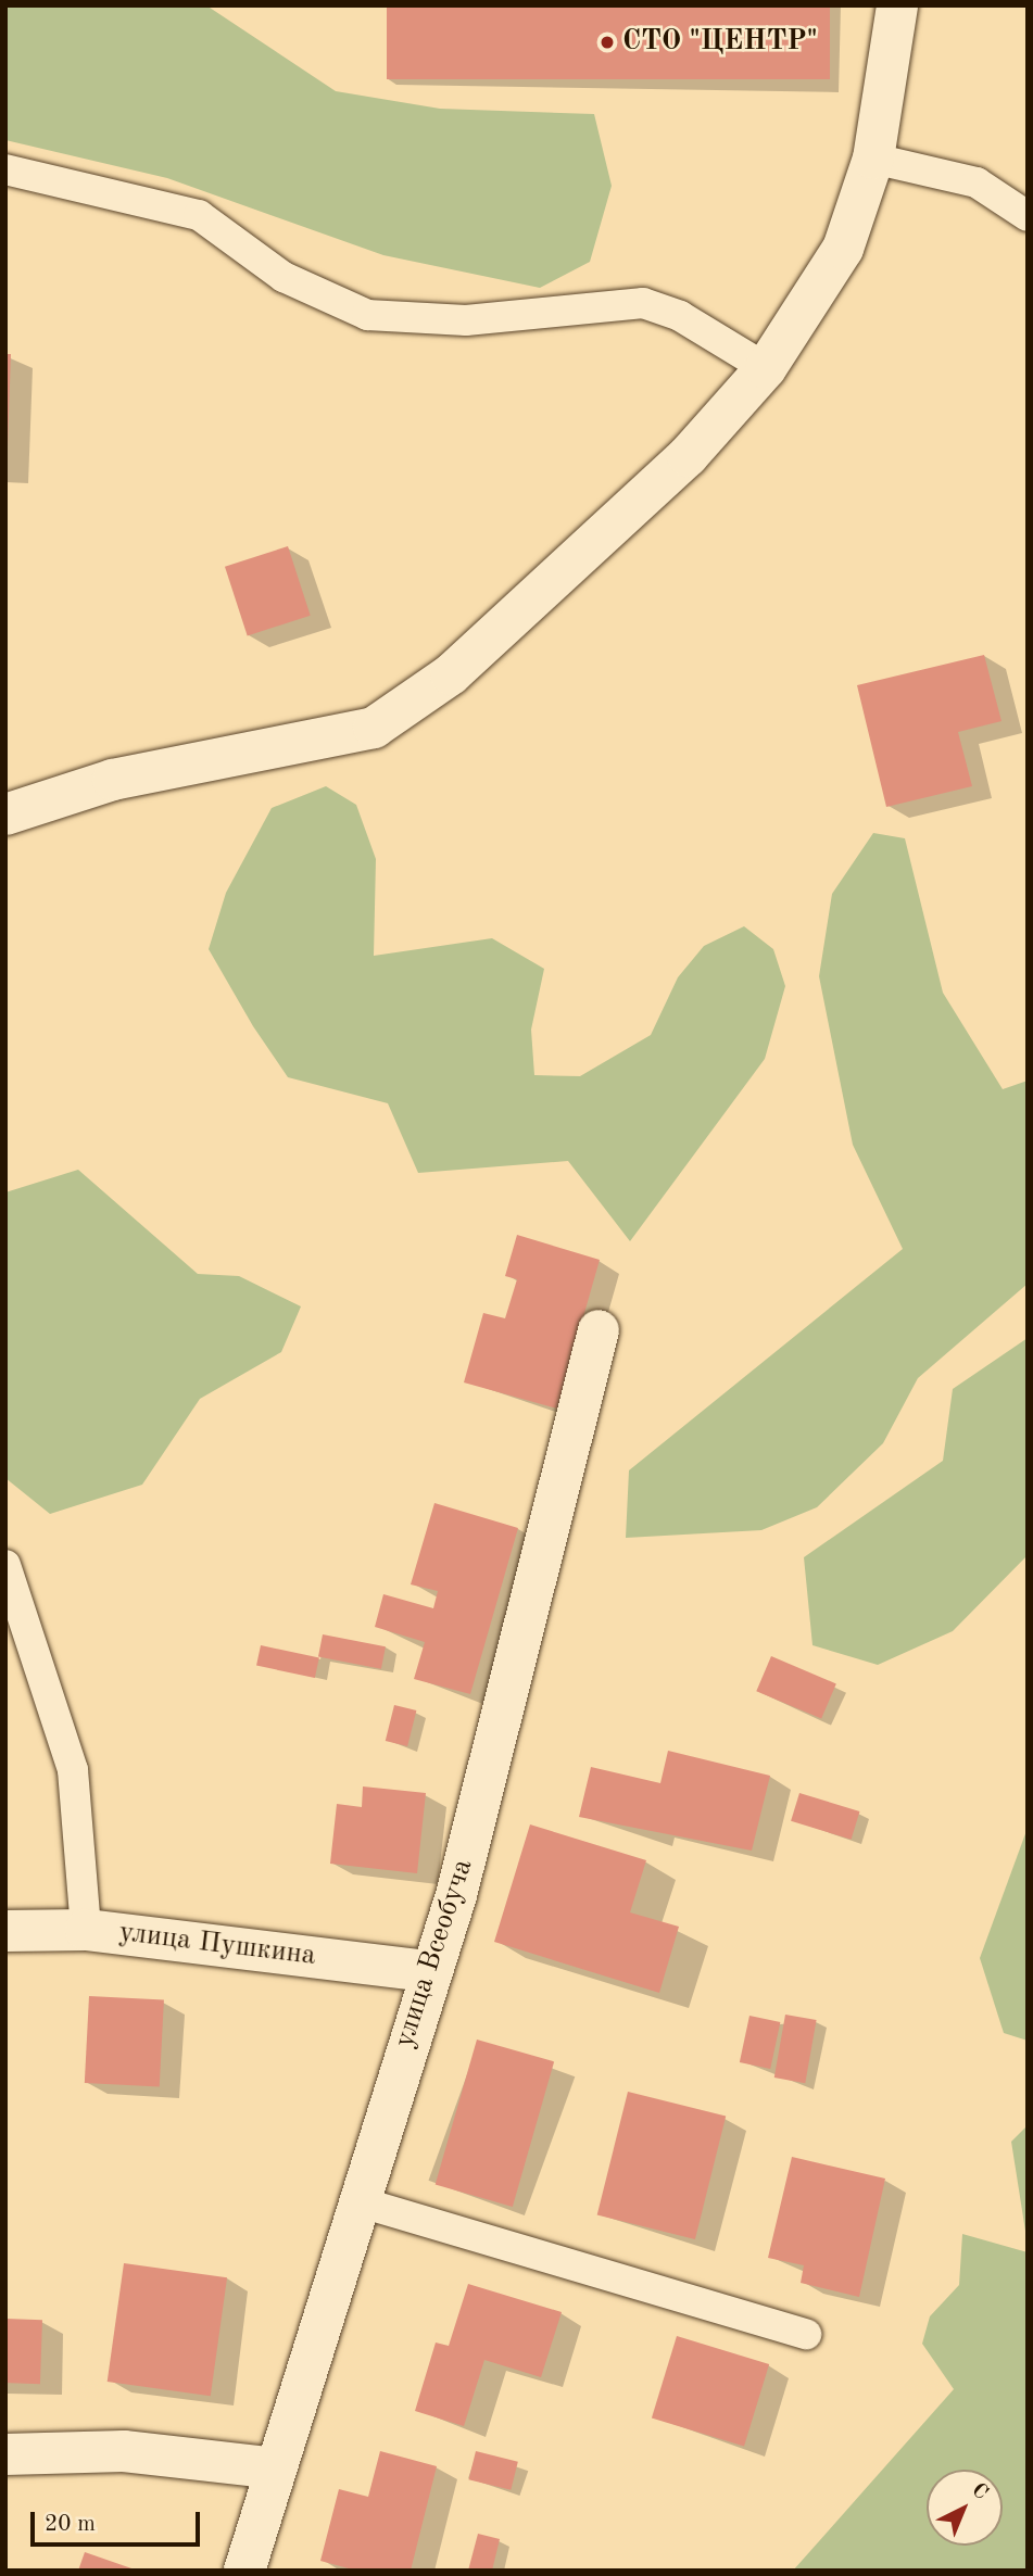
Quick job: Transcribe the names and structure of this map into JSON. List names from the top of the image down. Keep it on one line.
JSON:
{"streets":{"street":["улица Пушкина","улица Всеобуча"]},"crossings":[["улица Пушкина","улица Всеобуча"]],"places":["СТО \"ЦЕНТР\""],"scale_bar":"20 m","north":"top right"}
